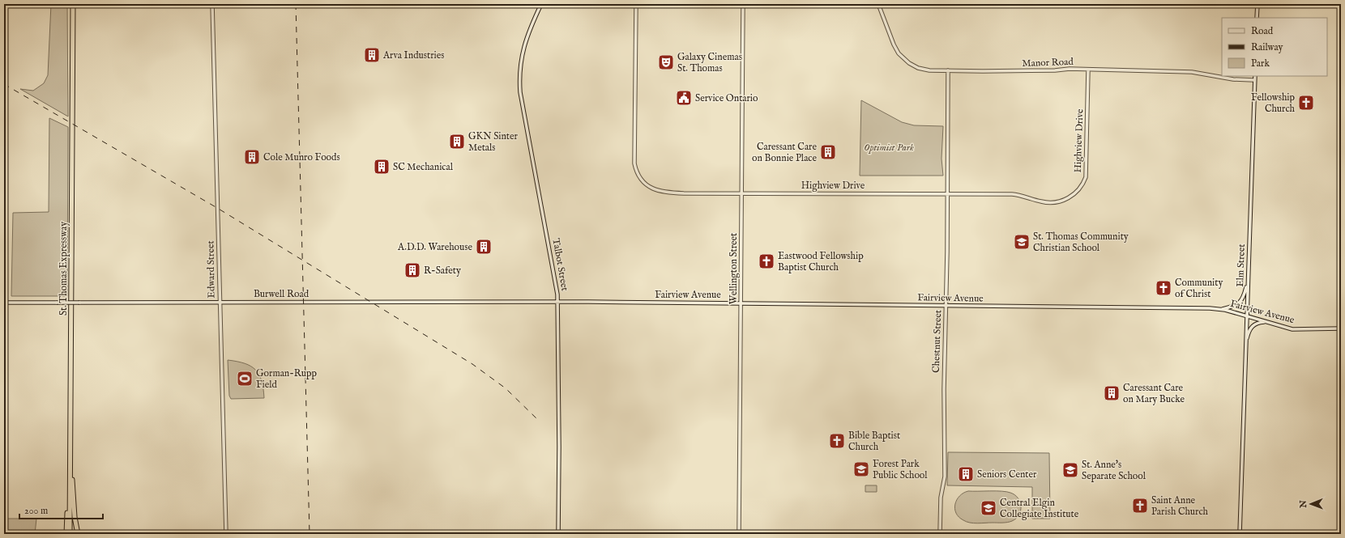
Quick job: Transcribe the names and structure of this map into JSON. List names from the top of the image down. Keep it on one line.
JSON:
{"streets":{"highway":["St. Thomas Expressway"],"street":["Manor Road","Highview Drive","Talbot Street","Elm Street","Wellington Street","Edward Street","Burwell Road","Fairview Avenue","Chestnut Street"]},"crossings":[["Manor Road","Highview Drive"],["Manor Road","Elm Street"],["Manor Road","Chestnut Street"],["Highview Drive","Wellington Street"],["Highview Drive","Chestnut Street"],["Talbot Street","Burwell Road"],["Talbot Street","Fairview Avenue"],["Elm Street","Fairview Avenue"],["Wellington Street","Fairview Avenue"],["Edward Street","Burwell Road"],["Burwell Road","Fairview Avenue"],["Fairview Avenue","Chestnut Street"]],"parks":["Optimist Park"],"places":{"building":["Arva Industries","GKN Sinter Metals","Caressant Care on Bonnie Place","Cole Munro Foods","SC Mechanical","A.D.D. Warehouse","R-Safety","Caressant Care on Mary Bucke","Seniors Center"],"theatre":["Galaxy Cinemas St. Thomas"],"public building":["Service Ontario"],"church":["Fellowship Church","Eastwood Fellowship Baptist Church","Community of Christ","Bible Baptist Church","Saint Anne Parish Church"],"school or university":["St. Thomas Community Christian School","Forest Park Public School","St. Anne's Separate School","Central Elgin Collegiate Institute"],"sports":["Gorman-Rupp Field"]},"legend":["Road","Railway","Park"],"scale_bar":"200 m","north":"left"}
